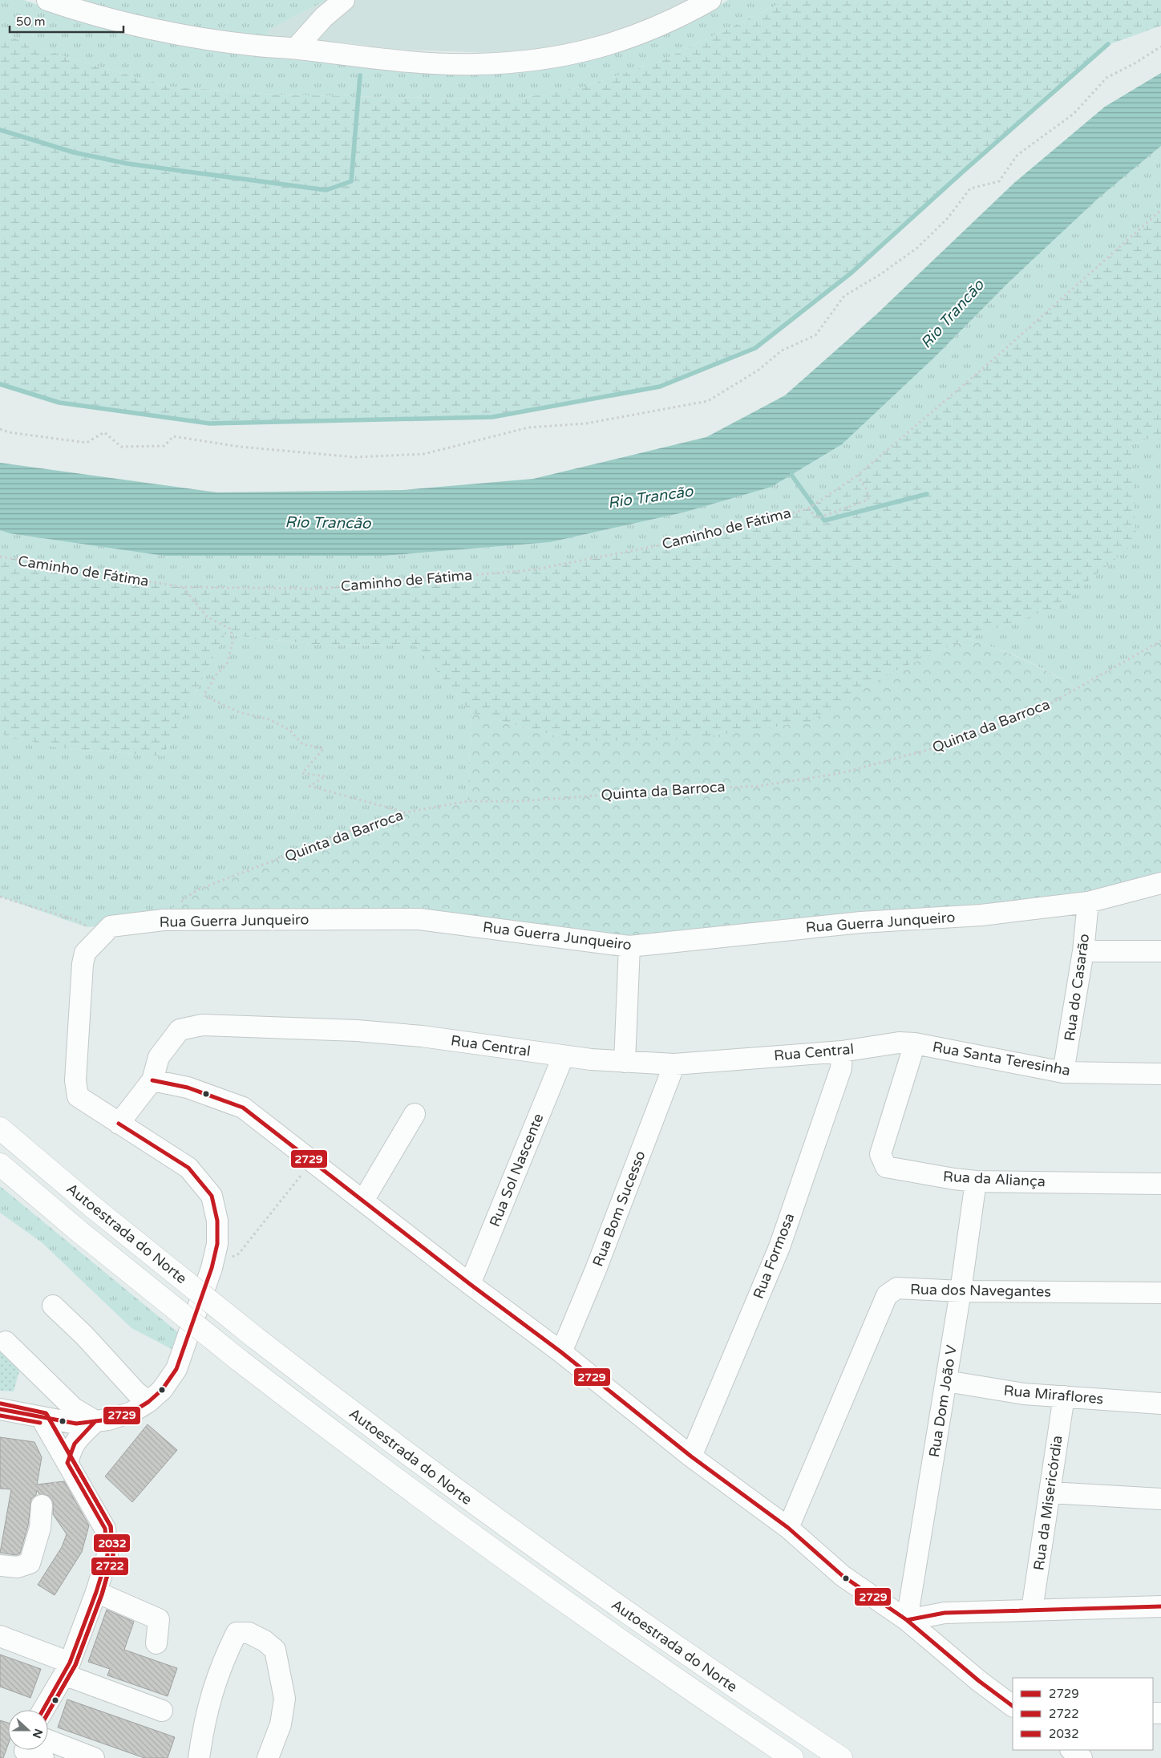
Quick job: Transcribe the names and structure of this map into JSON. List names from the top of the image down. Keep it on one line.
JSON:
{"streets":{"highway":["Autoestrada do Norte"],"street":["Rua Guerra Junqueiro","Rua do Casarão","Rua Central","Rua Santa Teresinha","Rua Sol Nascente","Rua da Aliança","Rua Bom Sucesso","Rua Formosa","Rua dos Navegantes","Rua Miraflores","Rua Dom João V","Rua da Misericórdia"],"path":["Caminho de Fátima","Quinta da Barroca"]},"crossings":[["Quinta da Barroca","Rua Guerra Junqueiro"],["Rua Guerra Junqueiro","Rua do Casarão"],["Rua Guerra Junqueiro","Rua Central"],["Rua do Casarão","Rua Santa Teresinha"],["Rua Central","Rua Santa Teresinha"],["Rua Central","Rua Sol Nascente"],["Rua Central","Rua da Aliança"],["Rua Central","Rua Bom Sucesso"],["Rua Central","Rua Formosa"],["Rua Santa Teresinha","Rua da Aliança"],["Rua da Aliança","Rua Dom João V"],["Rua dos Navegantes","Rua Dom João V"],["Rua Miraflores","Rua Dom João V"],["Rua Miraflores","Rua da Misericórdia"]],"water":["Rio Trancão"],"lines":["transit line 2729","transit line 2032","transit line 2722"],"legend":["2729","2722","2032"],"scale_bar":"50 m","north":"right"}
